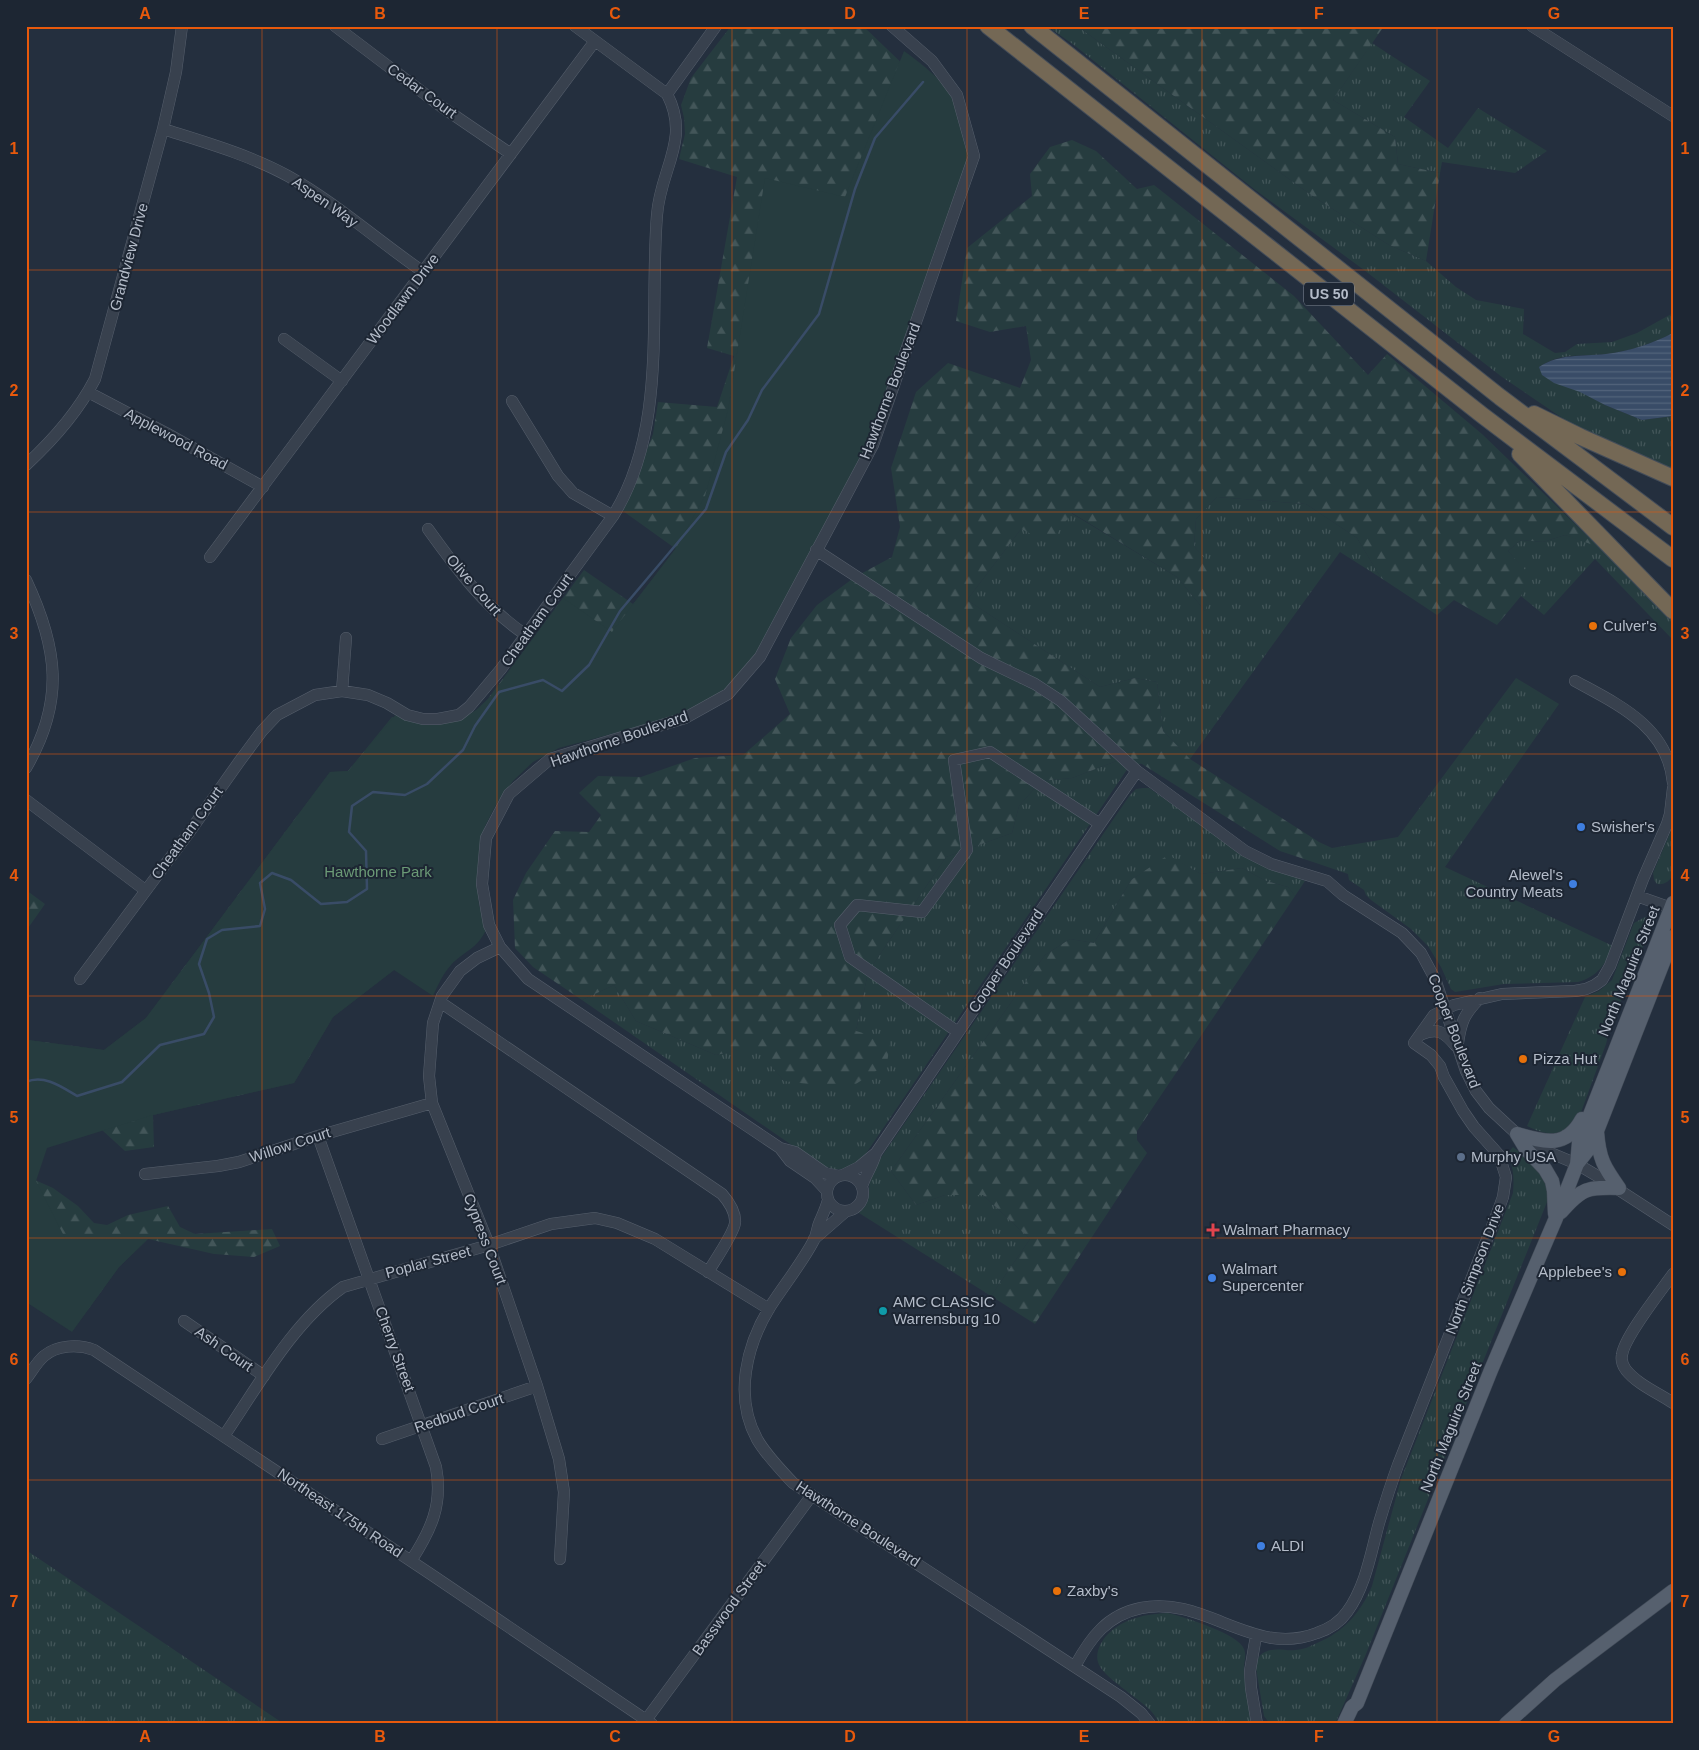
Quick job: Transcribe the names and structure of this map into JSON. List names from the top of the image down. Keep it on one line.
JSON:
{"streets":{"highway":["US 50"],"main road":["North Maguire Street"],"street":["Cedar Court","Aspen Way","Grandview Drive","Woodlawn Drive","Hawthorne Boulevard","Applewood Road","Olive Court","Cheatham Court","Cooper Boulevard","Willow Court","Cypress Court","Poplar Street","North Simpson Drive","Ash Court","Cherry Street","Redbud Court","Northeast 175th Road","Basswood Street"]},"crossings":[["Cedar Court","Woodlawn Drive"],["Aspen Way","Grandview Drive"],["Aspen Way","Woodlawn Drive"],["Grandview Drive","Applewood Road"],["Woodlawn Drive","Applewood Road"],["Hawthorne Boulevard","Cooper Boulevard"],["Hawthorne Boulevard","Cypress Court"],["Hawthorne Boulevard","Poplar Street"],["Hawthorne Boulevard","North Simpson Drive"],["Hawthorne Boulevard","Basswood Street"],["Olive Court","Cheatham Court"],["Cooper Boulevard","North Maguire Street"],["Willow Court","Cypress Court"],["Willow Court","Cherry Street"],["Cypress Court","Poplar Street"],["Cypress Court","Redbud Court"],["Poplar Street","Ash Court"],["Poplar Street","Cherry Street"],["Poplar Street","Northeast 175th Road"],["Cherry Street","Redbud Court"],["Cherry Street","Northeast 175th Road"],["Northeast 175th Road","Basswood Street"]],"parks":["Hawthorne Park"],"places":{"other":["Culver's","Swisher's","Alewel's Country Meats","Pizza Hut","Murphy USA","Applebee's","Walmart Supercenter","AMC CLASSIC Warrensburg 10","ALDI","Zaxby's"],"health":["Walmart Pharmacy"]},"grid":{"columns":["A","B","C","D","E","F","G"],"rows":["1","2","3","4","5","6","7"]}}
